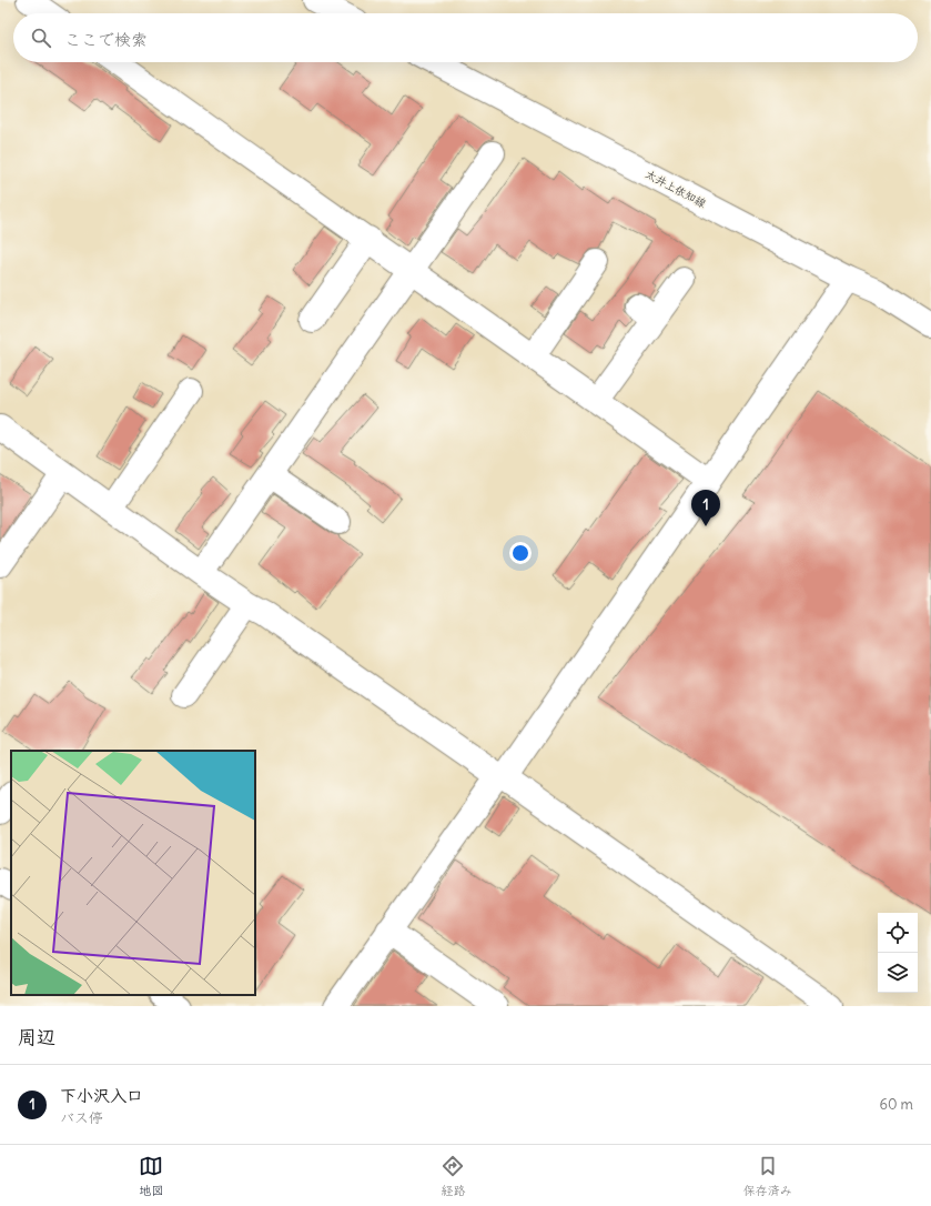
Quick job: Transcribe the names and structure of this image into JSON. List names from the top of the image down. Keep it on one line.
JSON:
{"streets":{"street":["太井上依知線"]},"page":{"search":"ここで検索","pins":"1","heading":"周辺","list":[{"mark":"1","name":"下小沢入口","note":"バス停","value":"60 m"}],"nav":["地図","経路","保存済み"]}}
